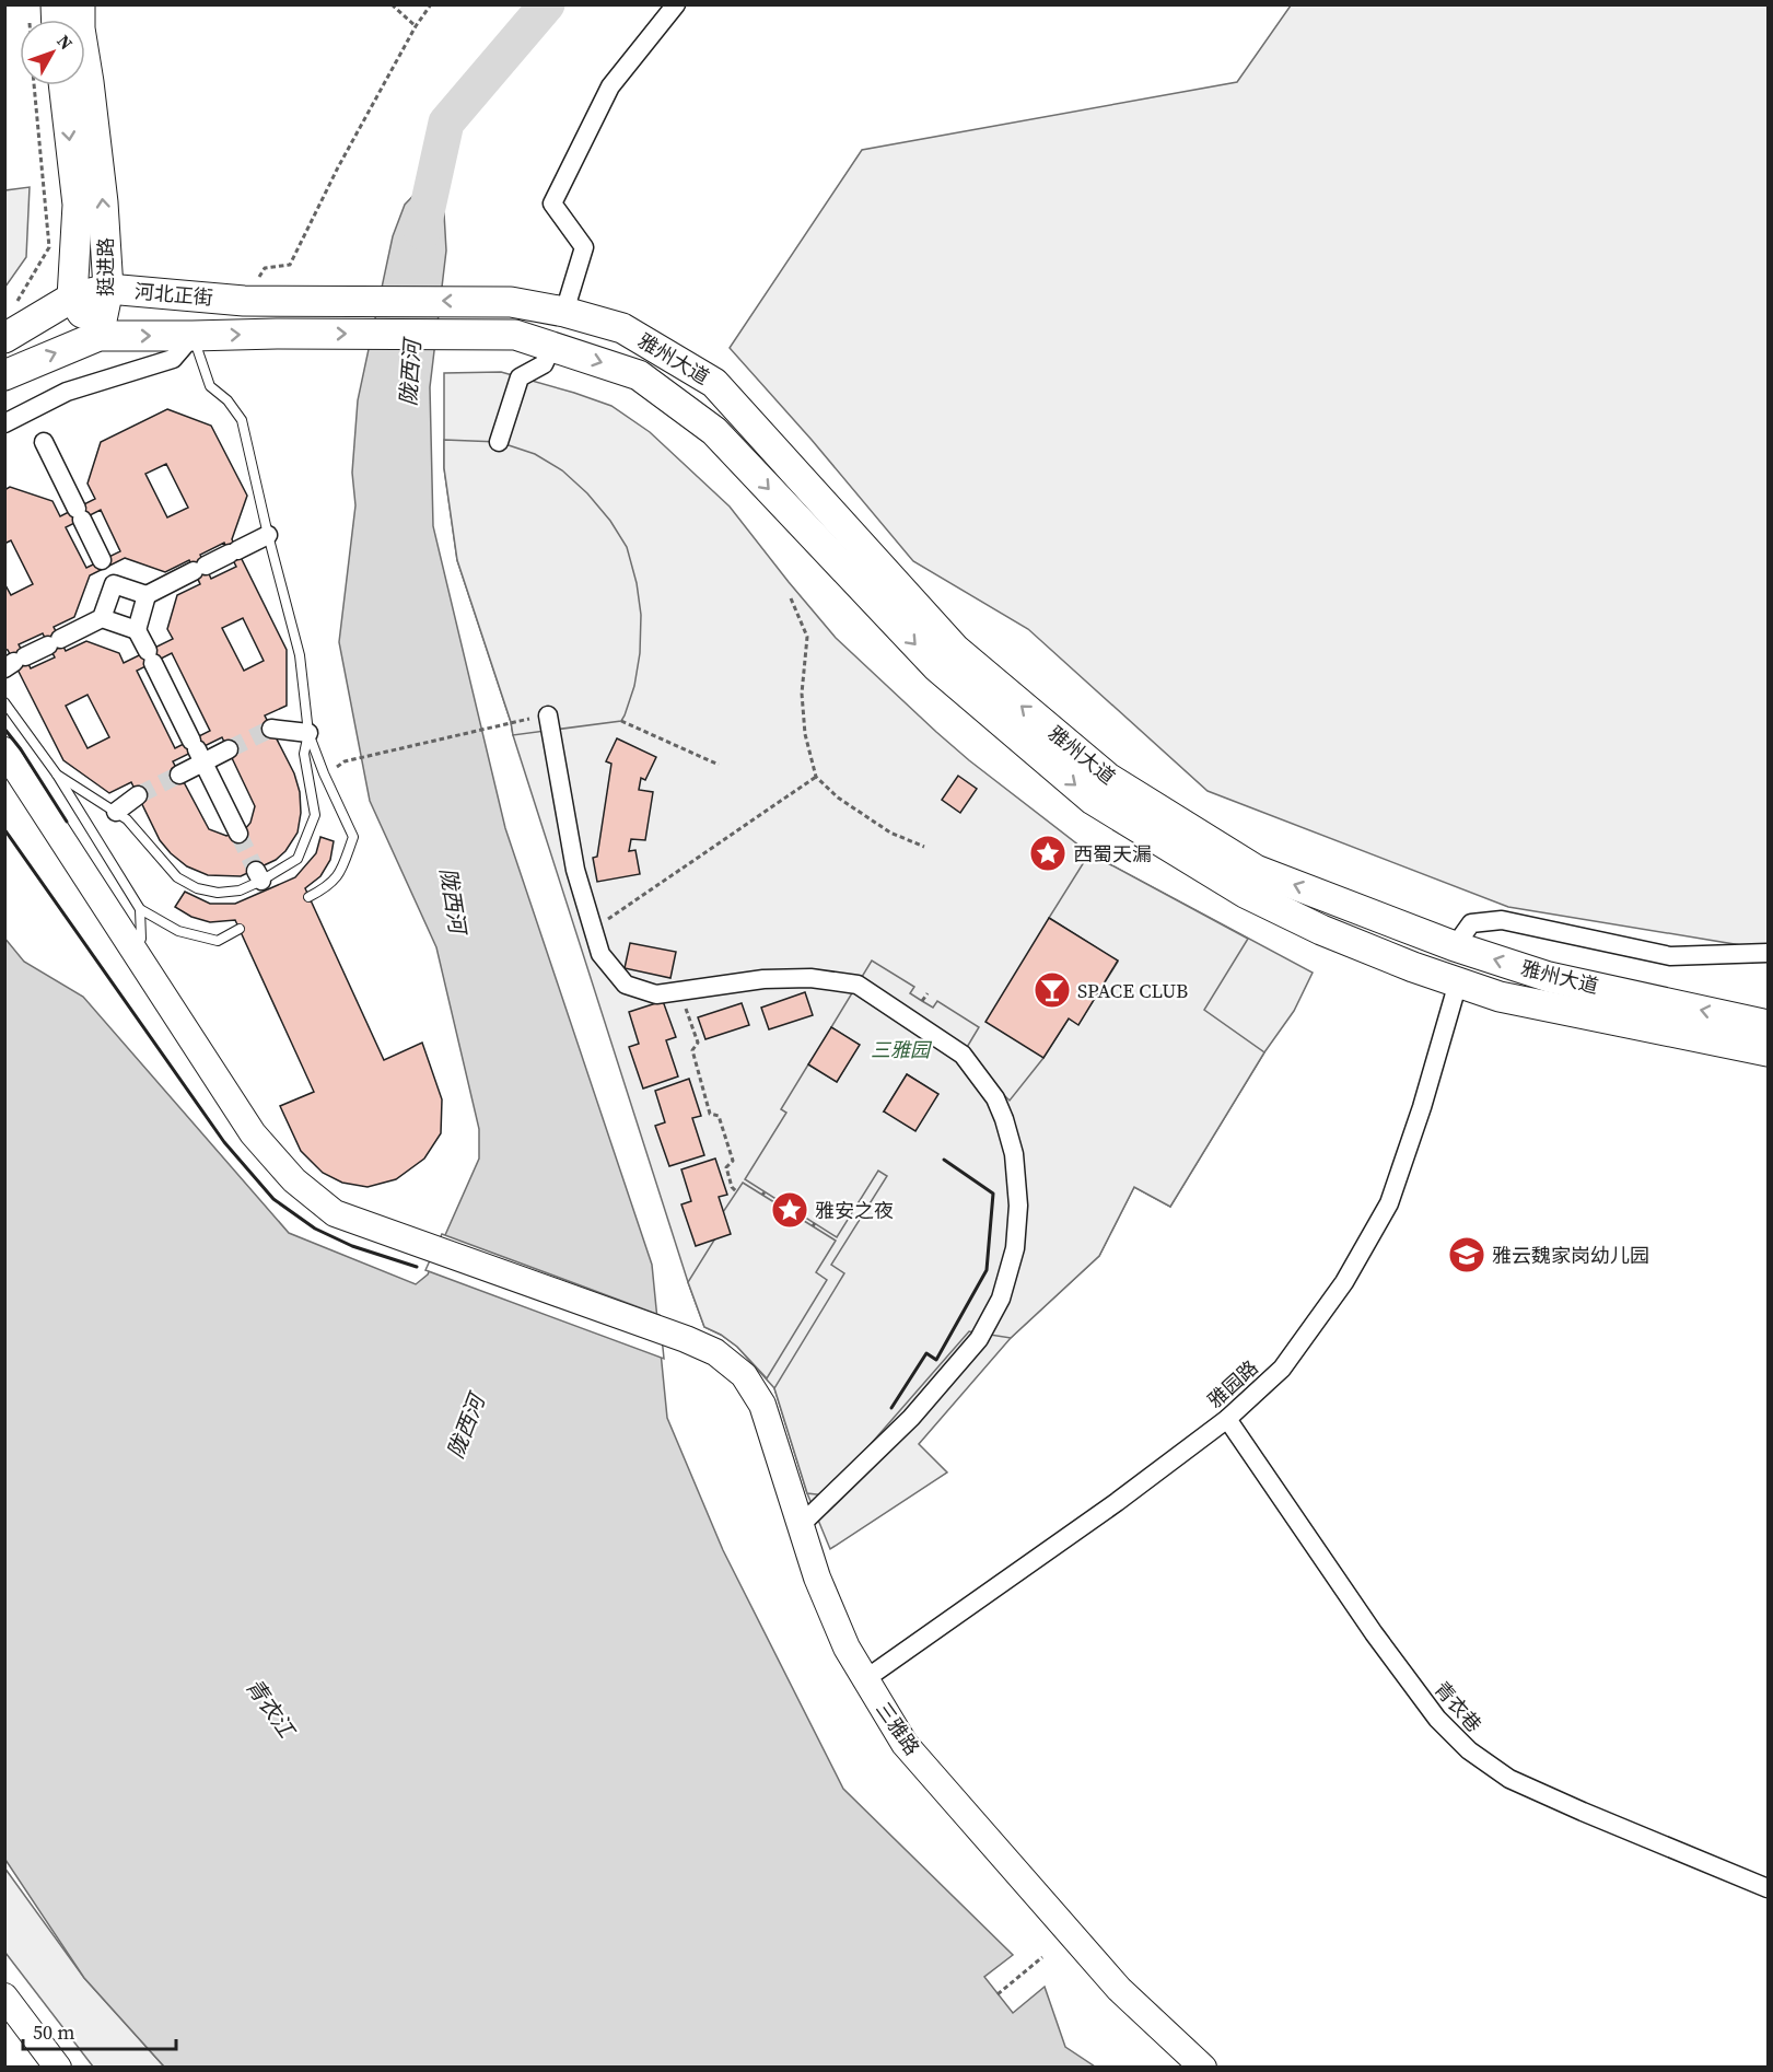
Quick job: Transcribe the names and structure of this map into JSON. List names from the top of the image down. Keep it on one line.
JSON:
{"streets":{"main road":["挺进路","河北正街","雅州大道"],"street":["雅园路","青衣巷","三雅路"]},"crossings":[["挺进路","河北正街"],["河北正街","雅州大道"],["雅州大道","雅园路"],["雅园路","青衣巷"],["雅园路","三雅路"]],"water":["陇西河","青衣江"],"parks":["三雅园"],"places":{"place":["西蜀天漏","雅安之夜"],"bar":["SPACE CLUB"],"school or university":["雅云魏家岗幼儿园"]},"scale_bar":"50 m","north":"top right"}
